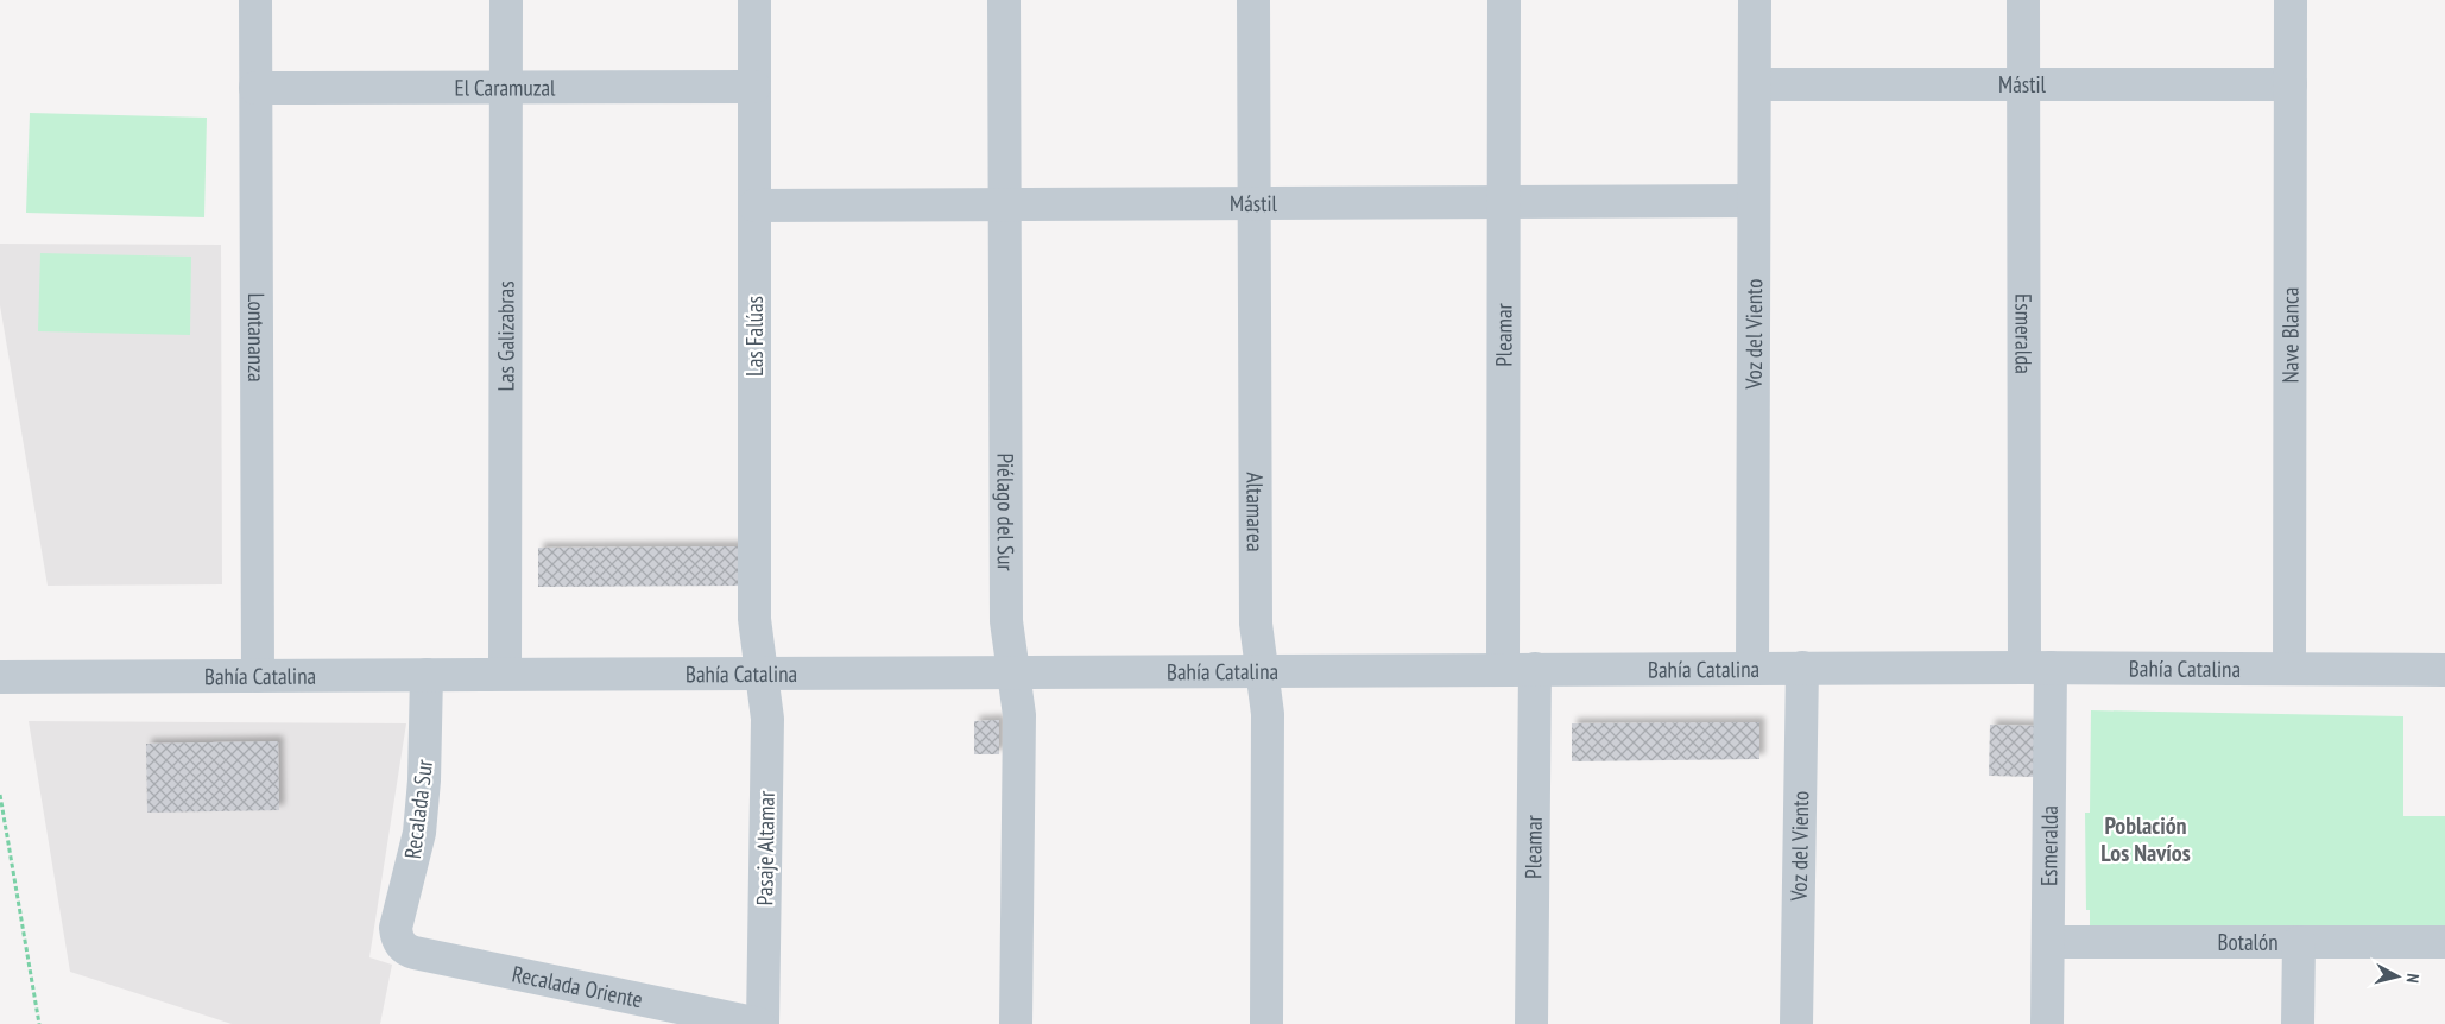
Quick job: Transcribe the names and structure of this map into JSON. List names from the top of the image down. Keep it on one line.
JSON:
{"streets":{"street":["Mástil","El Caramuzal","Voz del Viento","Esmeralda","Nave Blanca","Pleamar","Las Falúas","Lontananza","Las Galizabras","Piélago del Sur","Altamarea","Bahía Catalina","Recalada Sur","Pasaje Altamar","Botalón","Recalada Oriente"]},"crossings":[["Mástil","Voz del Viento"],["Mástil","Esmeralda"],["Mástil","Nave Blanca"],["Mástil","Pleamar"],["Mástil","Las Falúas"],["Mástil","Piélago del Sur"],["Mástil","Altamarea"],["El Caramuzal","Las Falúas"],["El Caramuzal","Lontananza"],["El Caramuzal","Las Galizabras"],["Voz del Viento","Bahía Catalina"],["Esmeralda","Bahía Catalina"],["Esmeralda","Botalón"],["Nave Blanca","Bahía Catalina"],["Pleamar","Bahía Catalina"],["Las Falúas","Bahía Catalina"],["Las Falúas","Pasaje Altamar"],["Lontananza","Bahía Catalina"],["Las Galizabras","Bahía Catalina"],["Piélago del Sur","Bahía Catalina"],["Altamarea","Bahía Catalina"],["Bahía Catalina","Recalada Sur"],["Bahía Catalina","Pasaje Altamar"],["Recalada Sur","Recalada Oriente"],["Pasaje Altamar","Recalada Oriente"]],"districts":["Población Los Navíos"],"north":"right"}
